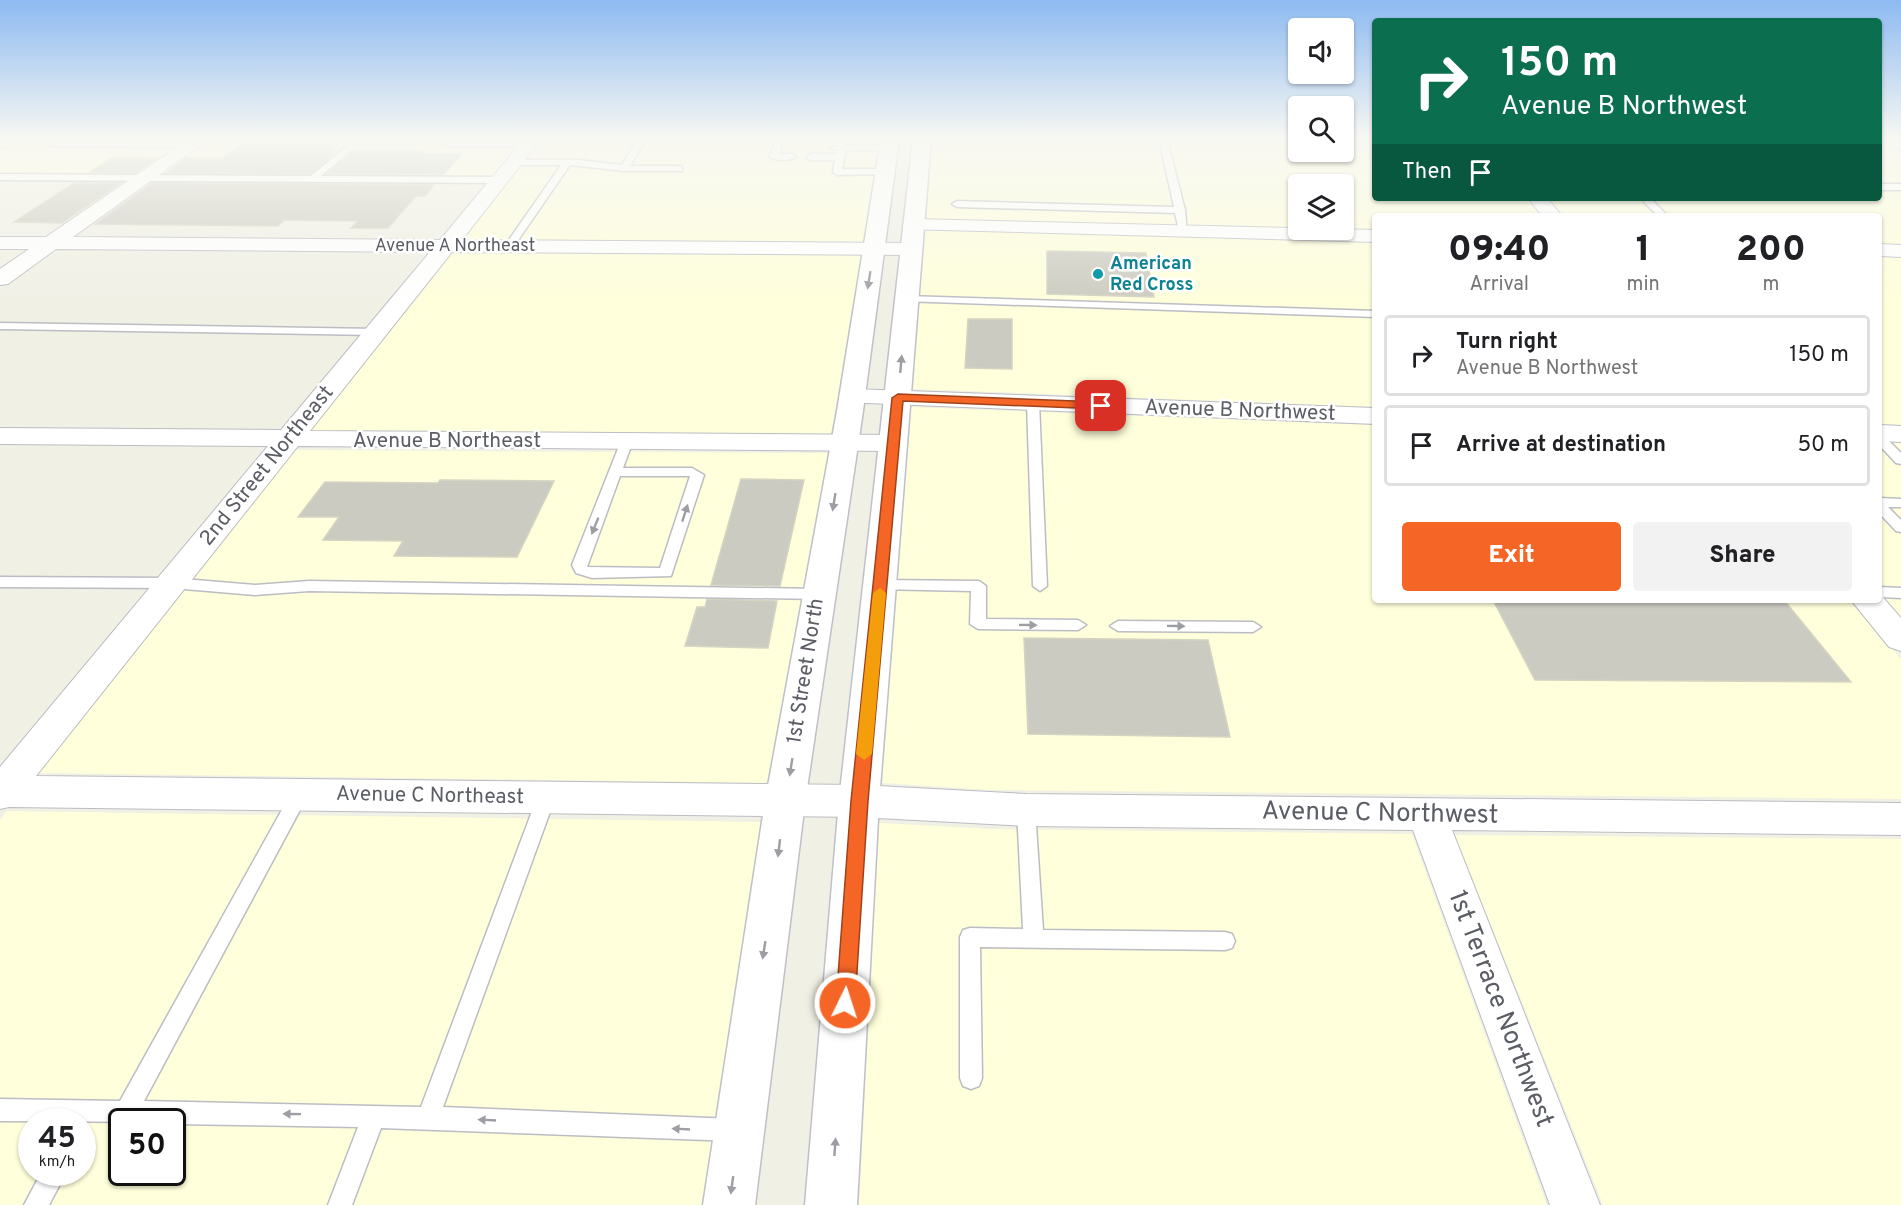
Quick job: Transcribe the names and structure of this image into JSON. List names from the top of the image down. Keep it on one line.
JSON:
{"streets":{"main road":["1st Street North"],"street":["Avenue A Northeast","Avenue B Northwest","Avenue B Northeast","2nd Street Northeast","Avenue C Northeast","Avenue C Northwest","1st Terrace Northwest"]},"crossings":[["Avenue A Northeast","2nd Street Northeast"],["Avenue A Northeast","1st Street North"],["Avenue B Northwest","1st Street North"],["Avenue B Northeast","2nd Street Northeast"],["Avenue B Northeast","1st Street North"],["2nd Street Northeast","Avenue C Northeast"],["1st Street North","Avenue C Northeast"],["Avenue C Northeast","Avenue C Northwest"],["Avenue C Northwest","1st Terrace Northwest"]],"places":["American Red Cross"],"page":{"turn":["150 m","Avenue B Northwest"],"then":"Then","eta":["09:40","Arrival","1","min","200","m"],"list":[{"name":"Turn right","note":"Avenue B Northwest","value":"150 m"},{"name":"Arrive at destination","value":"50 m"}],"buttons":["Exit","Share"],"speed":"45 km/h","limit":"50"}}
